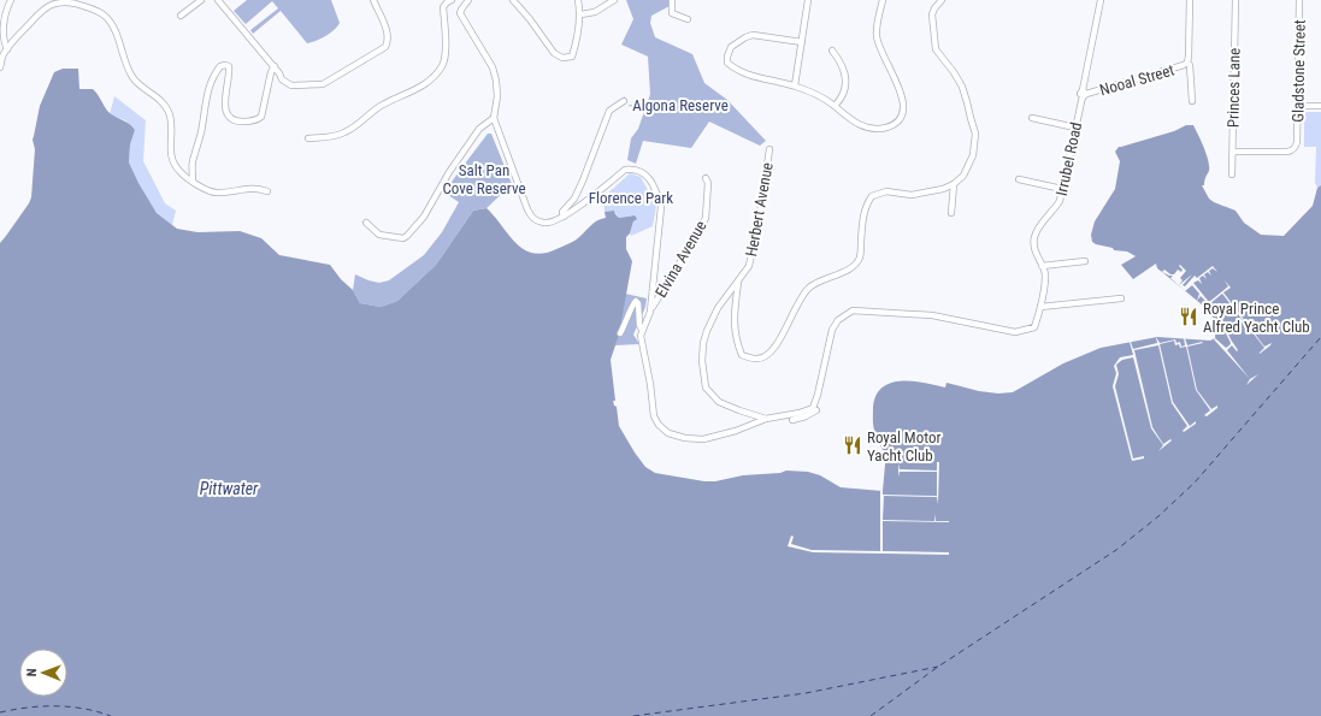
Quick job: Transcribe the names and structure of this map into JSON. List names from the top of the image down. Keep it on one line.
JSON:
{"streets":{"street":["Gladstone Street","Nooal Street","Princes Lane","Irrubel Road","Herbert Avenue","Elvina Avenue"]},"crossings":[["Gladstone Street","Princes Lane"],["Nooal Street","Irrubel Road"],["Irrubel Road","Herbert Avenue"]],"water":["Pittwater"],"parks":["Algona Reserve","Salt Pan Cove Reserve","Florence Park"],"places":{"restaurant":["Royal Prince Alfred Yacht Club","Royal Motor Yacht Club"]},"north":"left"}
